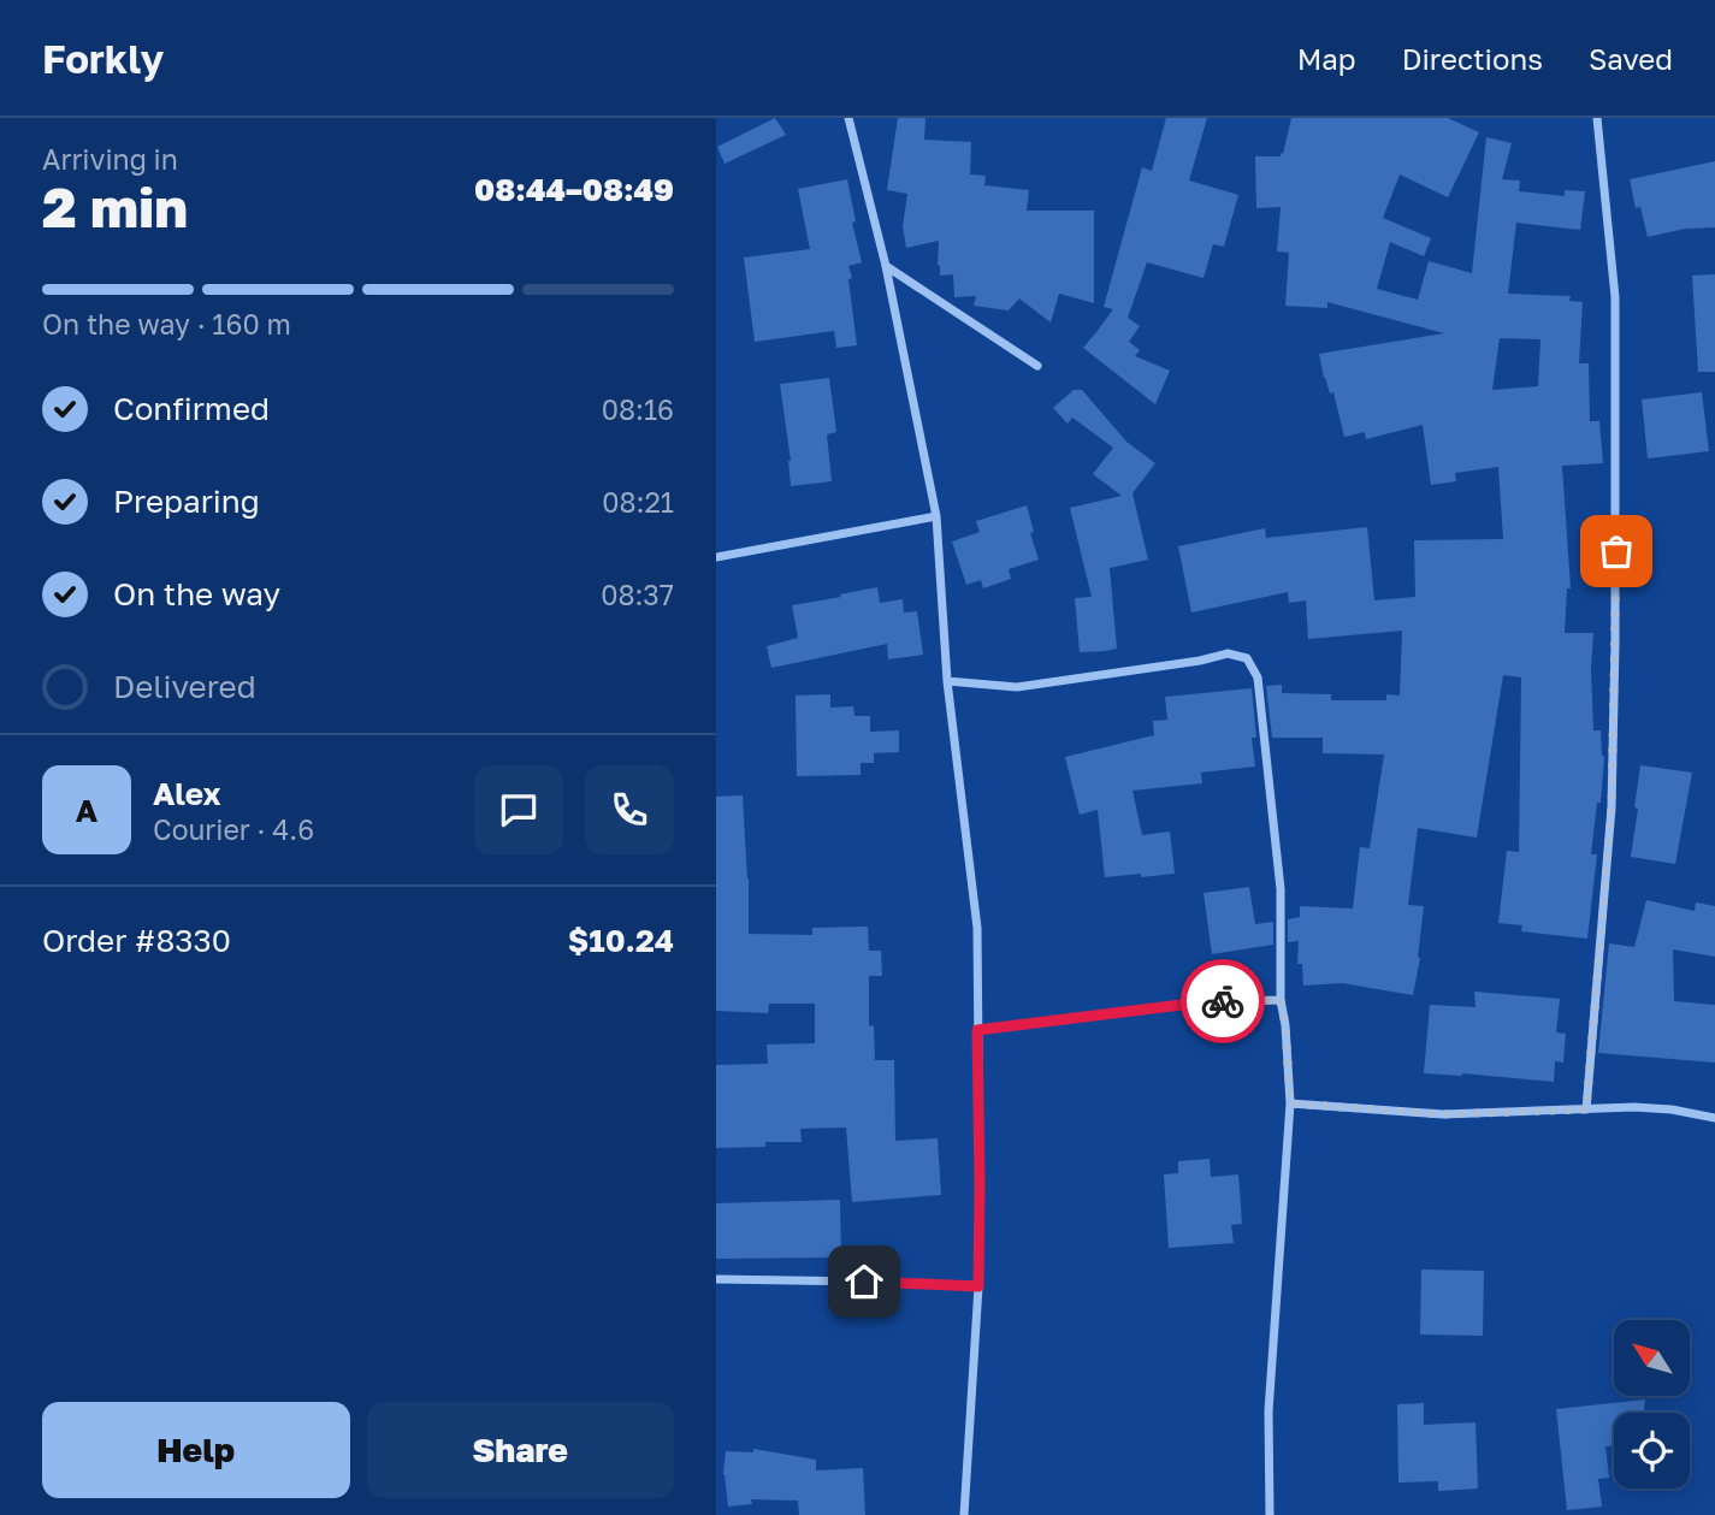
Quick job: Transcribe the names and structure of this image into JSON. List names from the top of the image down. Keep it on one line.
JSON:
{"north":"top left","page":{"header":"Forkly","nav":["Map","Directions","Saved"],"heading":["2 min","Arriving in","08:44–08:49"],"panel":["Alex","Courier · 4.6","Order #8330","$10.24"],"bar":"On the way · 160 m","list":[["Confirmed","08:16"],["Preparing","08:21"],["On the way","08:37"],"Delivered"],"round":"A","buttons":["Help","Share"]}}
